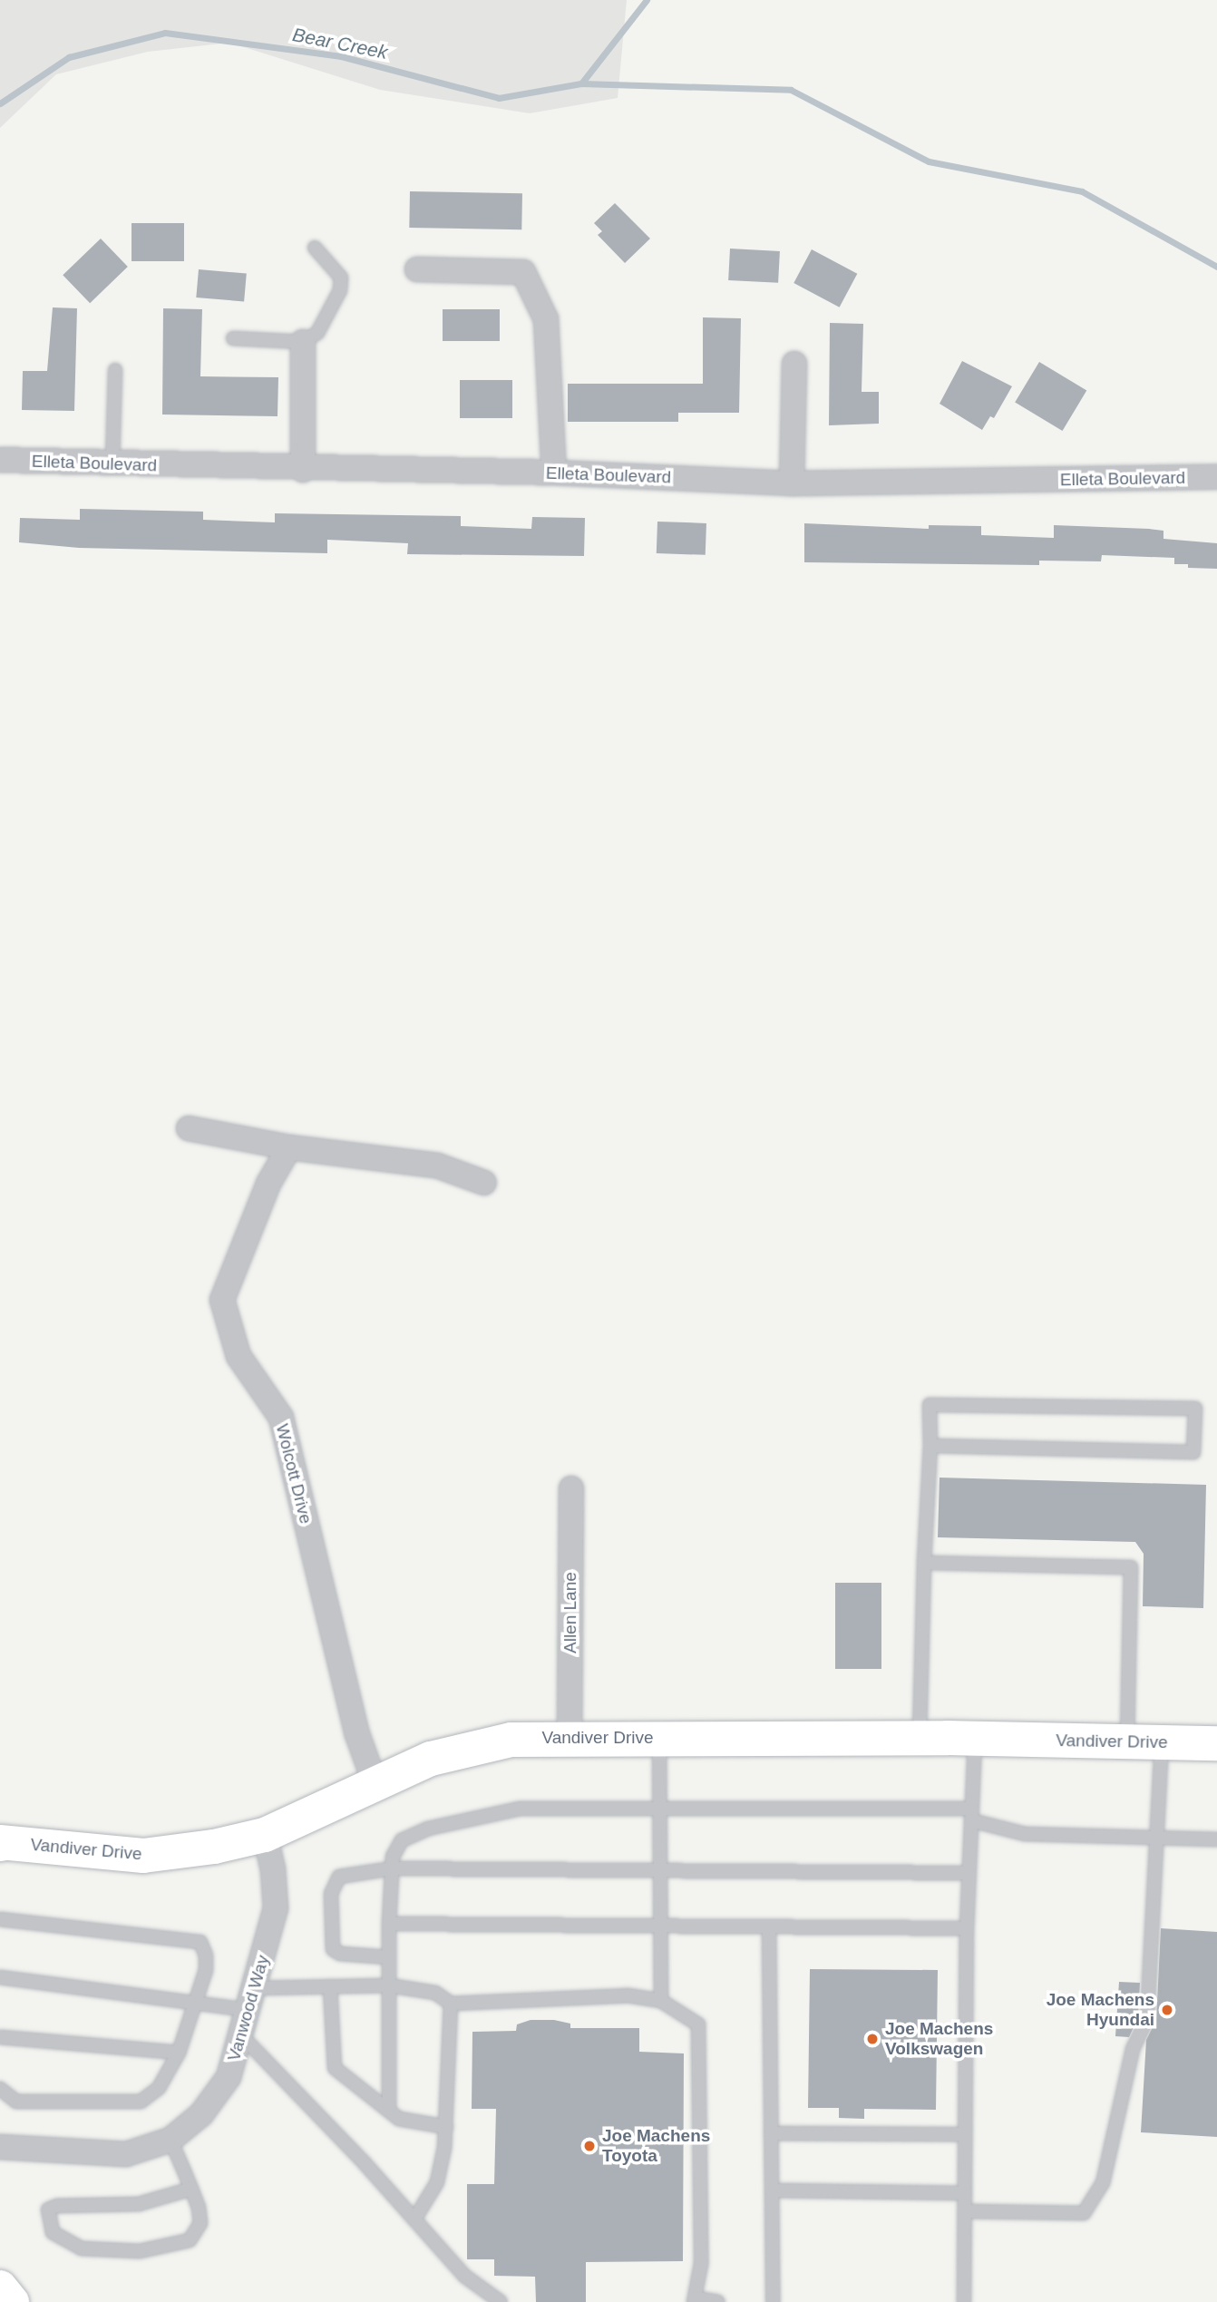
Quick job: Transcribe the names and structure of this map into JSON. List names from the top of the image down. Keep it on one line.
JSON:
{"streets":{"main road":["Vandiver Drive"],"street":["Elleta Boulevard","Wolcott Drive","Allen Lane","Vanwood Way"]},"crossings":[["Wolcott Drive","Vandiver Drive"],["Allen Lane","Vandiver Drive"],["Vandiver Drive","Vanwood Way"]],"water":["Bear Creek"],"places":["Joe Machens Hyundai","Joe Machens Volkswagen","Joe Machens Toyota"]}
